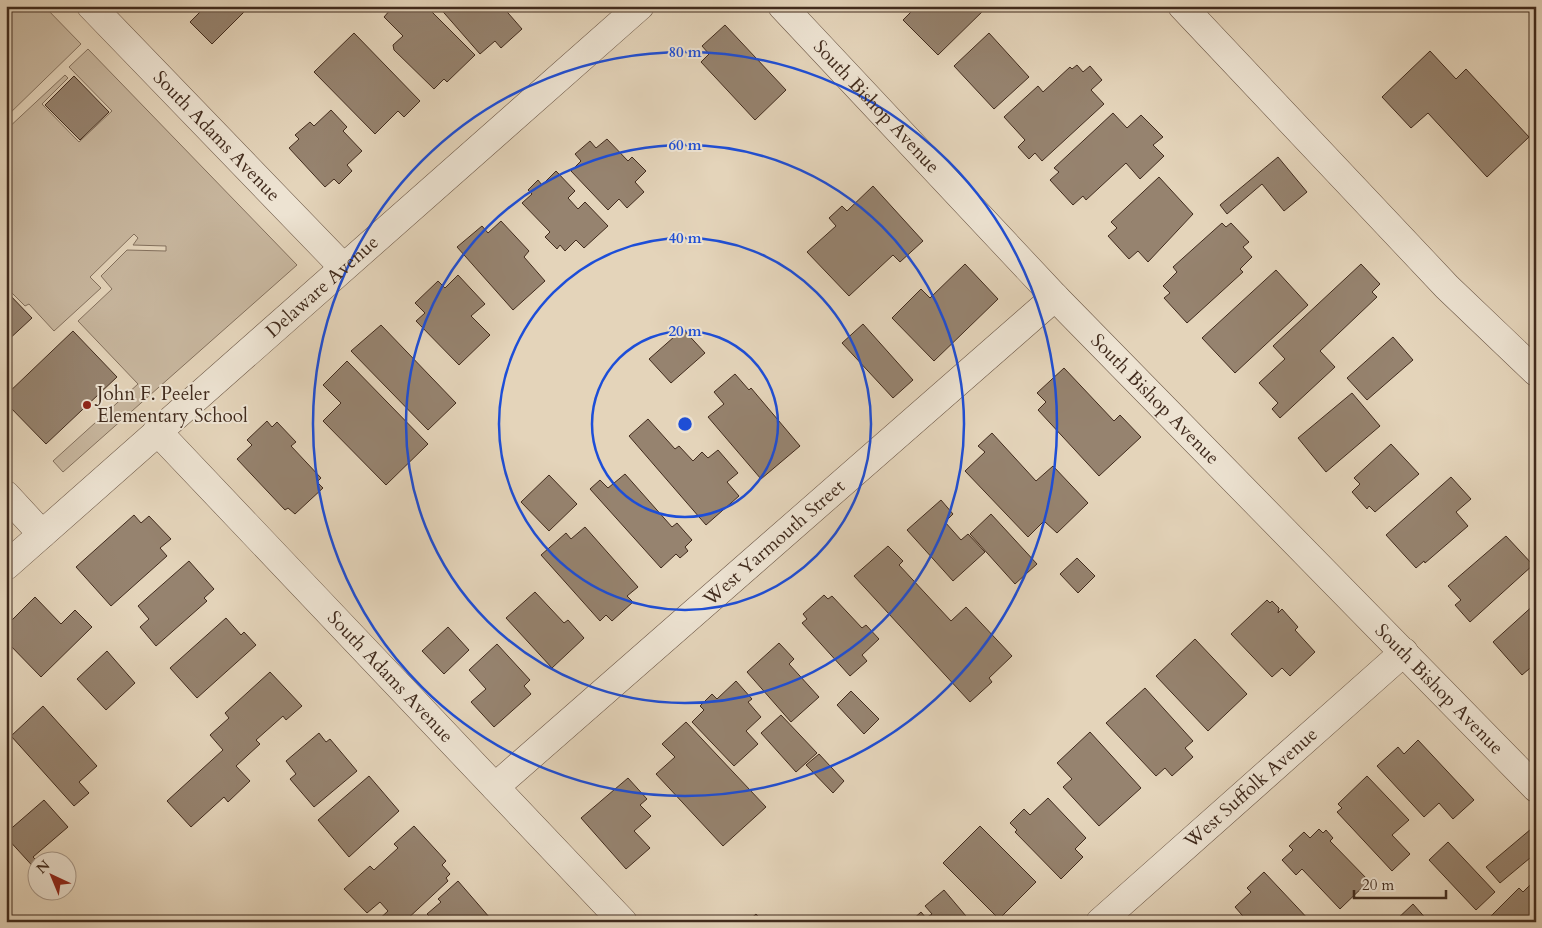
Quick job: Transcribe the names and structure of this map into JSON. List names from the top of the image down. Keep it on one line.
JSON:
{"streets":{"street":["South Bishop Avenue","South Adams Avenue","Delaware Avenue","West Yarmouth Street","West Suffolk Avenue"]},"crossings":[["South Bishop Avenue","West Yarmouth Street"],["South Bishop Avenue","West Suffolk Avenue"],["South Adams Avenue","Delaware Avenue"],["South Adams Avenue","West Yarmouth Street"]],"places":["John F. Peeler Elementary School"],"scale_bar":"20 m","north":"top left","rings":["80 m","60 m","40 m","20 m"]}
